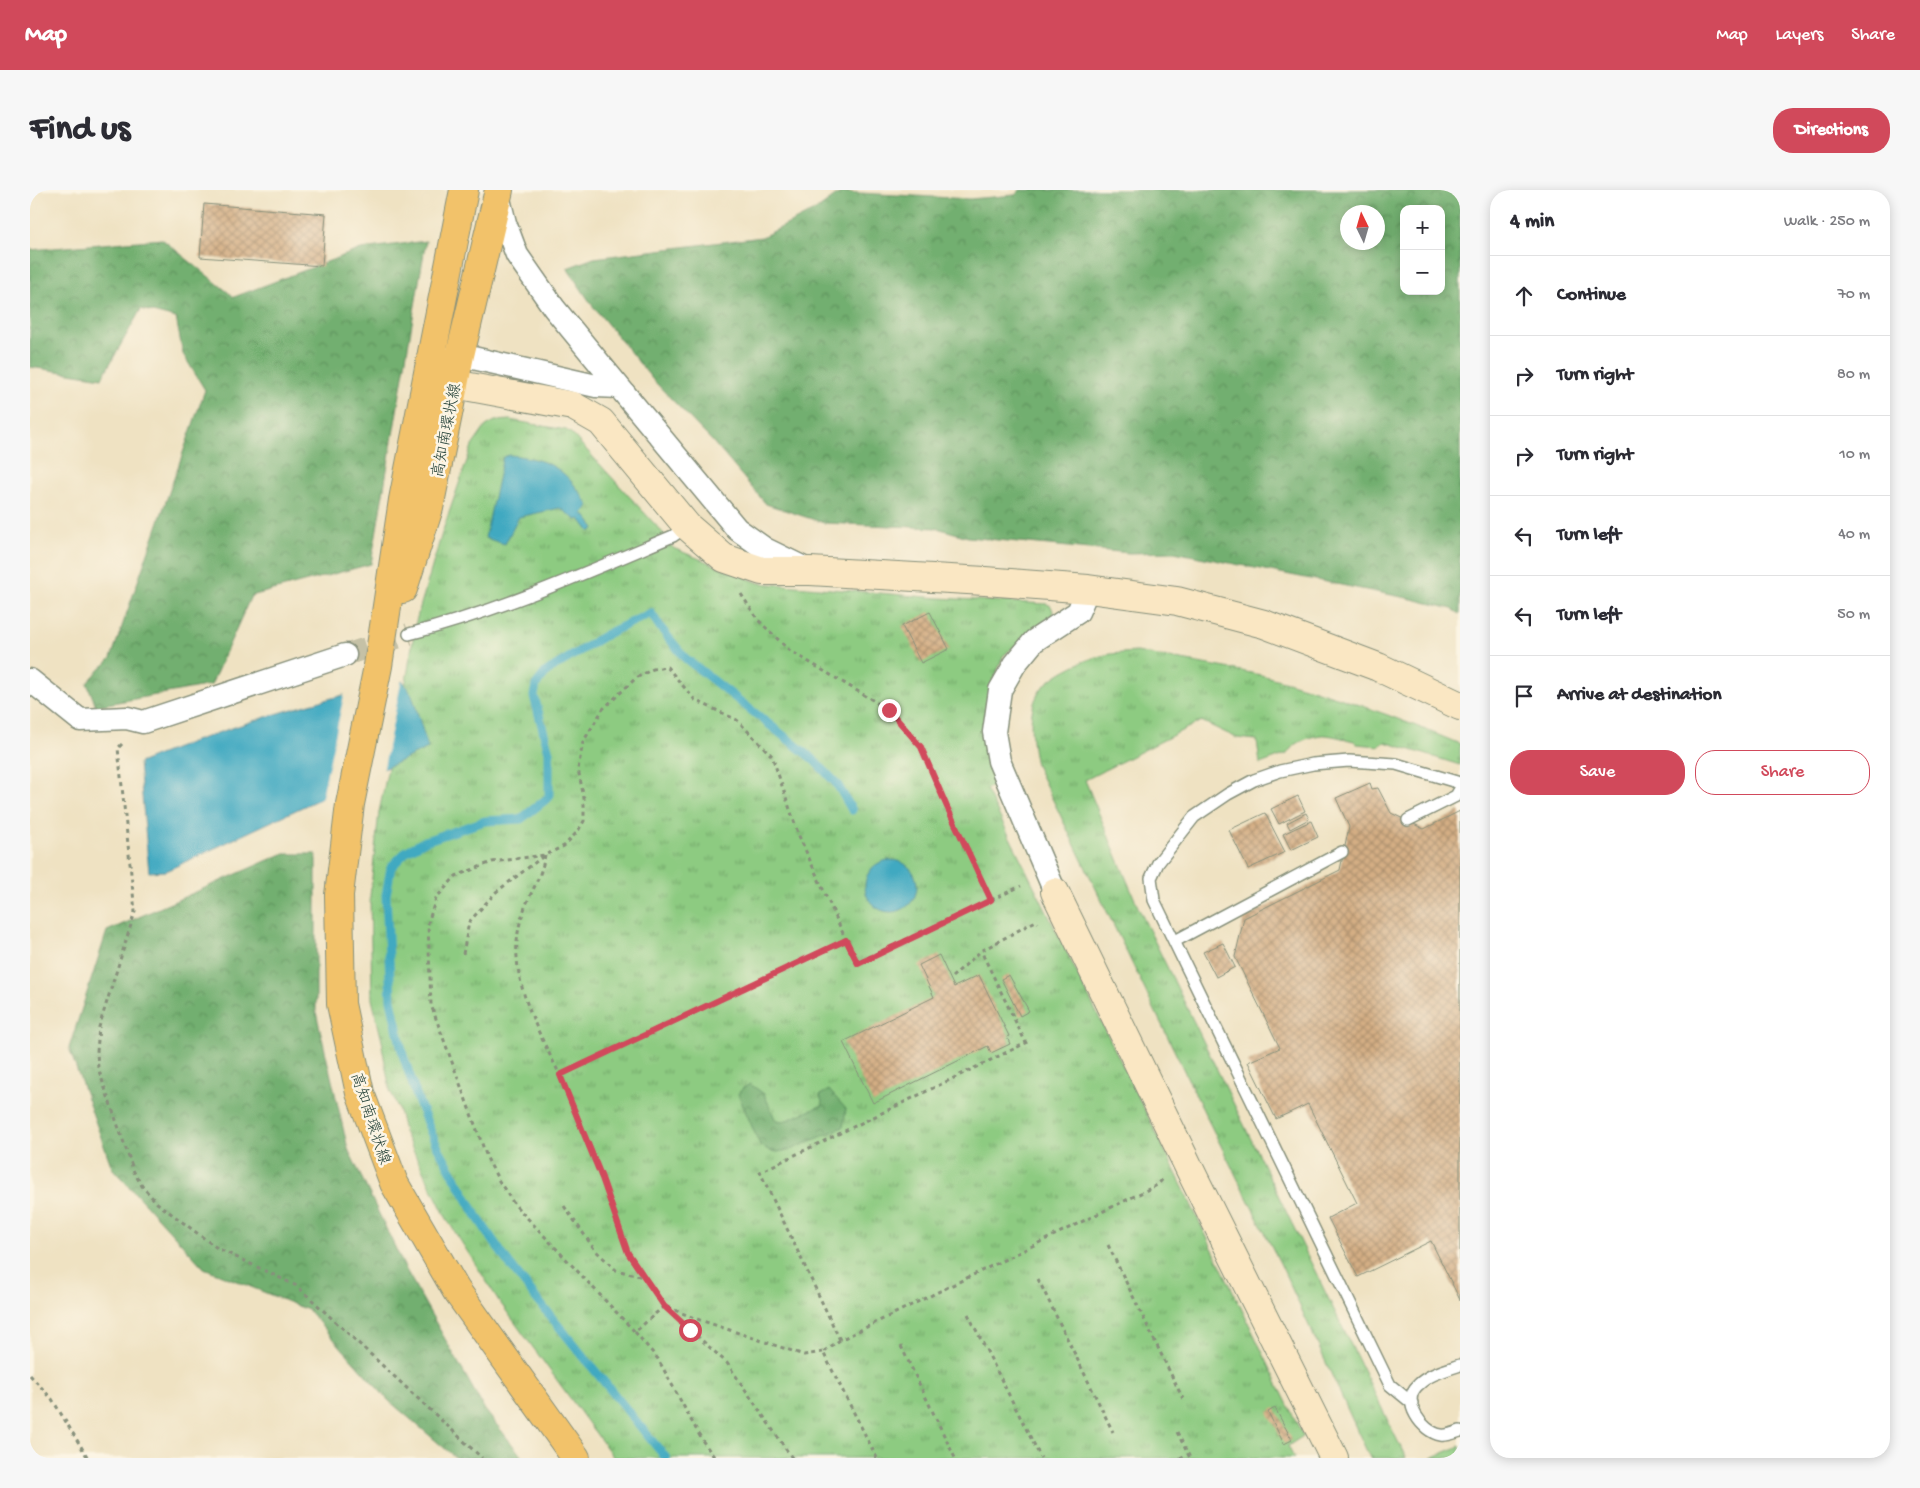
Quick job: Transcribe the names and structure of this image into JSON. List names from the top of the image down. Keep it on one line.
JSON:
{"streets":{"main road":["高知南環状線"]},"north":"top","page":{"header":"Map","nav":["Map","Layers","Share"],"buttons":["Directions",["Save","Share"]],"title":"Find us","heading":["4 min","Walk · 250 m"],"map_buttons":["+","−"],"list":[["Continue","70 m"],["Turn right","80 m"],["Turn right","10 m"],["Turn left","40 m"],["Turn left","50 m"],"Arrive at destination"]}}
